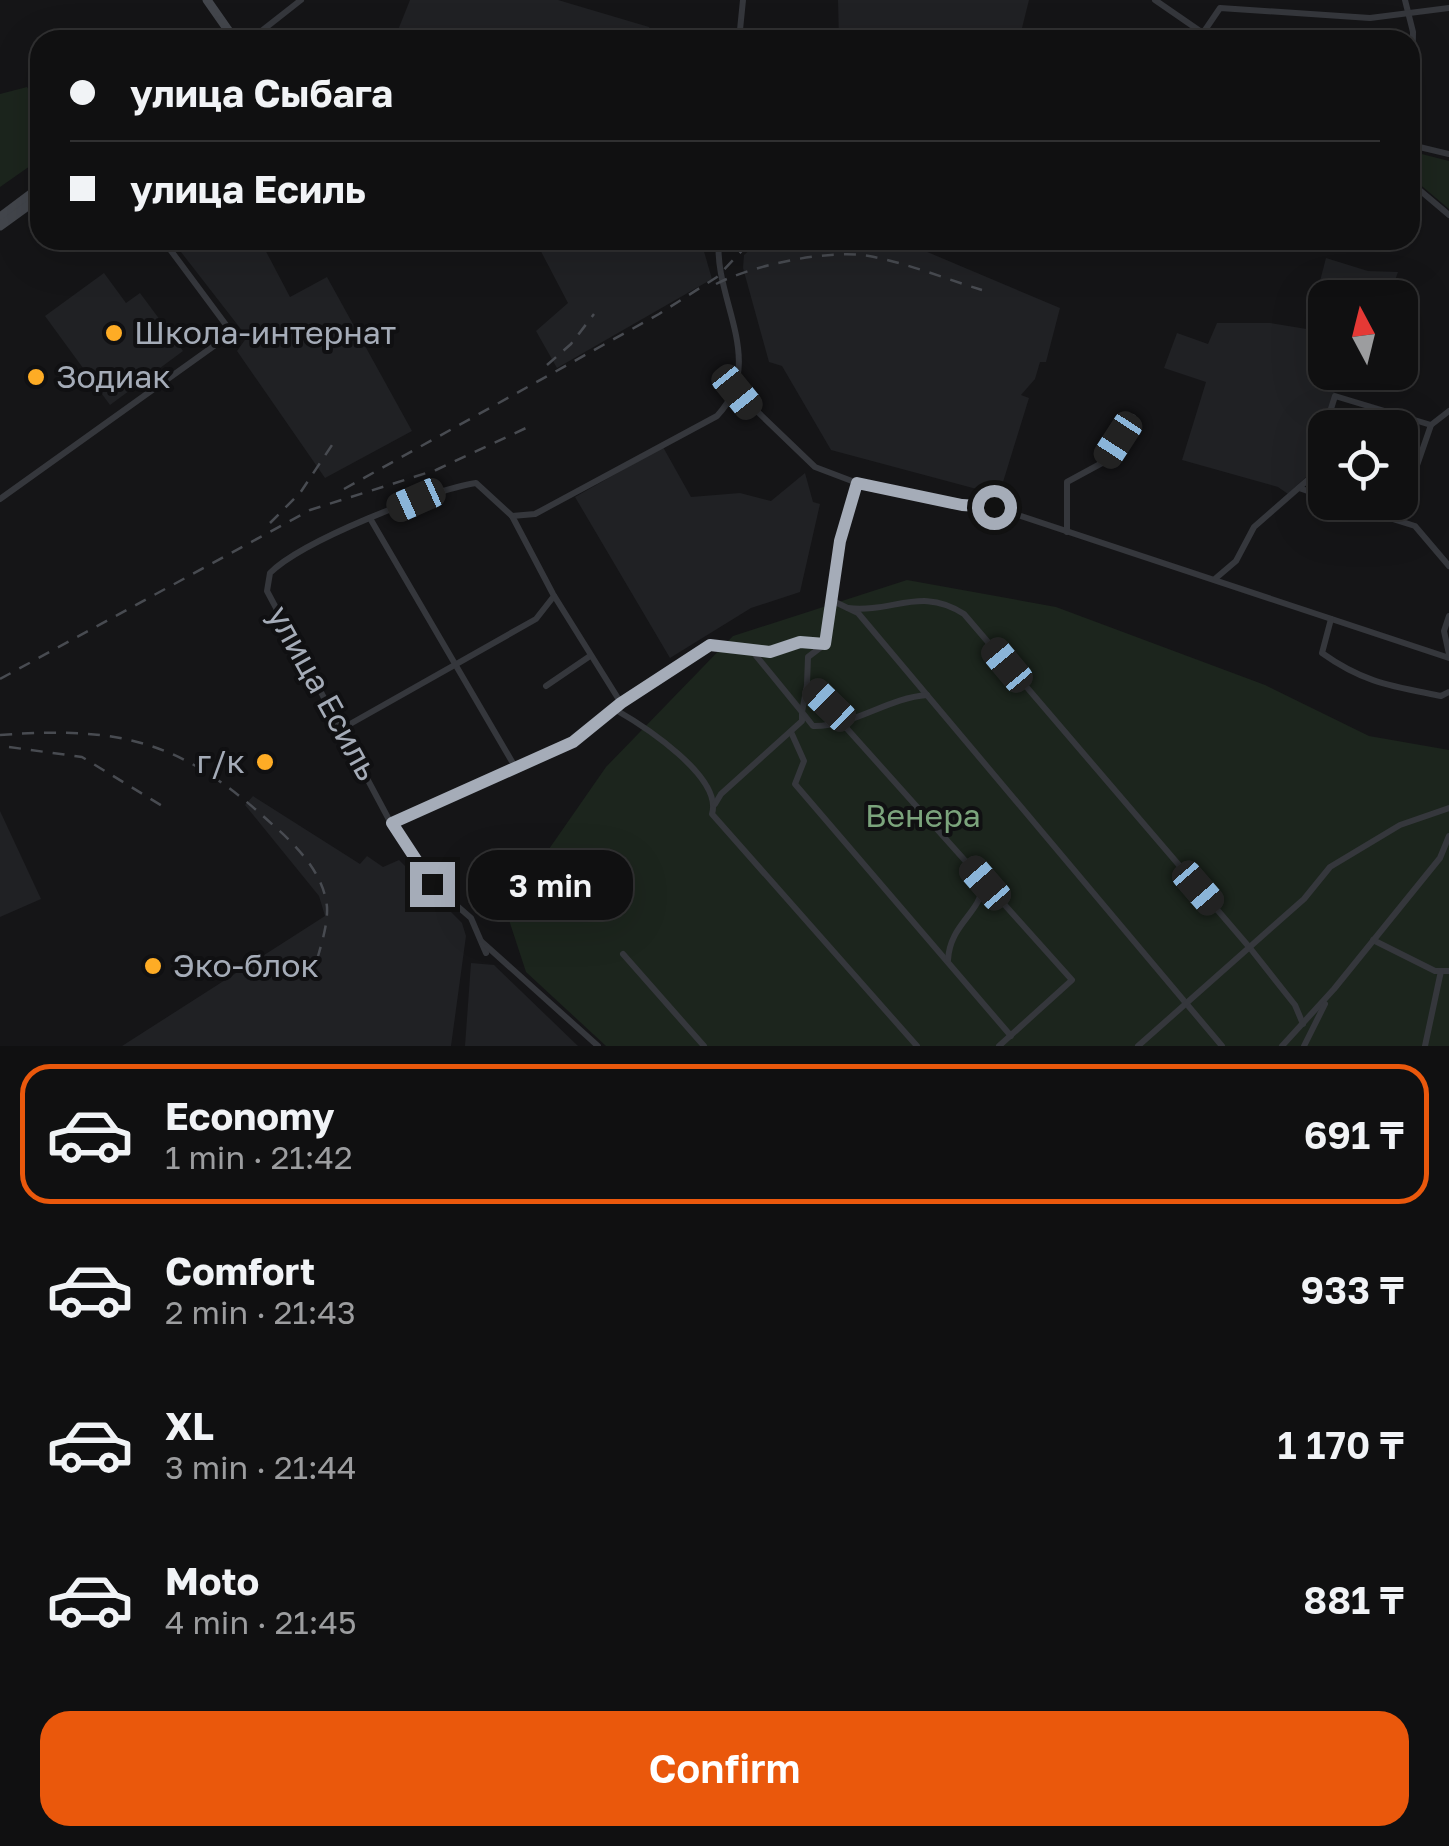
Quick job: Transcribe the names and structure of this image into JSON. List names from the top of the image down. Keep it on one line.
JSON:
{"streets":{"street":["улица Есиль"]},"parks":["Венера"],"places":["Школа-интернат","Зодиак","г/к","Эко-блок"],"north":"top","page":{"banner":["улица Сыбага","улица Есиль"],"bubble":"3 min","list":[{"name":"Economy","note":"1 min · 21:42","value":"691 ₸"},{"name":"Comfort","note":"2 min · 21:43","value":"933 ₸"},{"name":"XL","note":"3 min · 21:44","value":"1 170 ₸"},{"name":"Moto","note":"4 min · 21:45","value":"881 ₸"}],"buttons":"Confirm"}}
